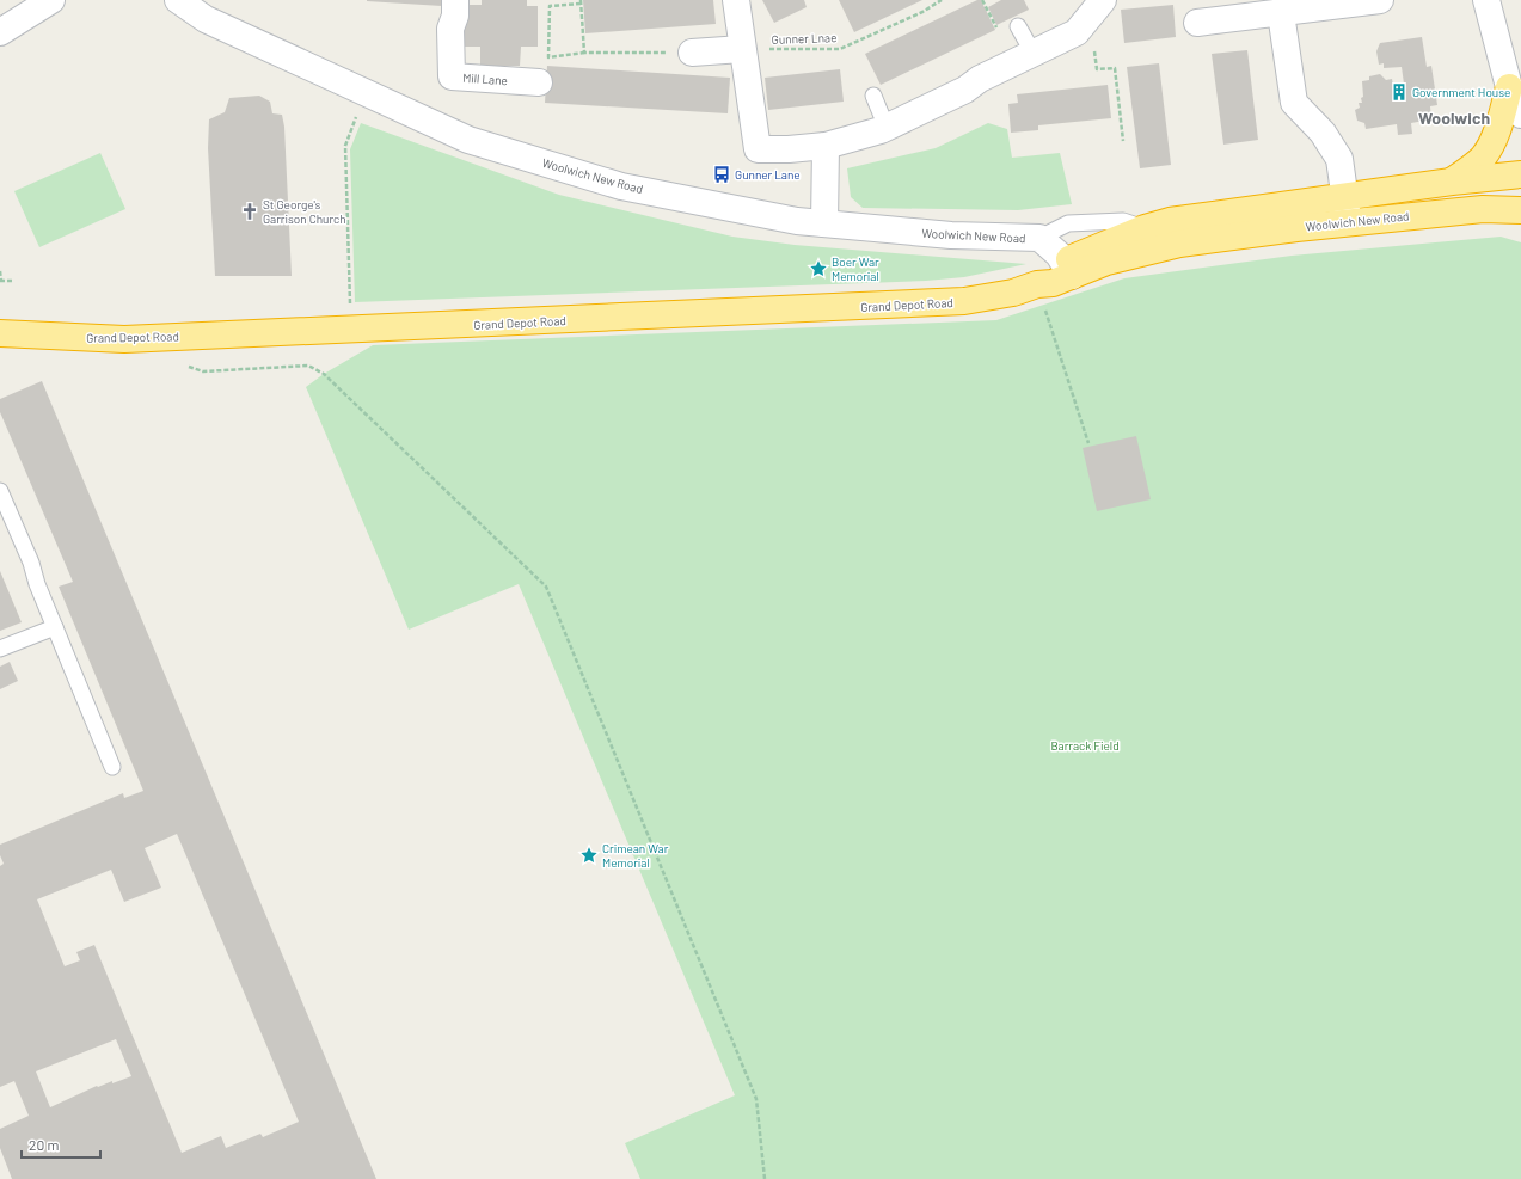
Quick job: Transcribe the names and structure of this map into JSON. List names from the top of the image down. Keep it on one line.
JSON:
{"streets":{"highway":["Woolwich New Road","Grand Depot Road"],"street":["Mill Lane"],"path":["Gunner Lnae"]},"crossings":[["Woolwich New Road","Grand Depot Road"]],"districts":["Woolwich"],"parks":["Barrack Field"],"places":{"building":["Government House"],"bus stop":["Gunner Lane"],"church":["St George's Garrison Church"],"place":["Boer War Memorial","Crimean War Memorial"]},"scale_bar":"20 m"}
